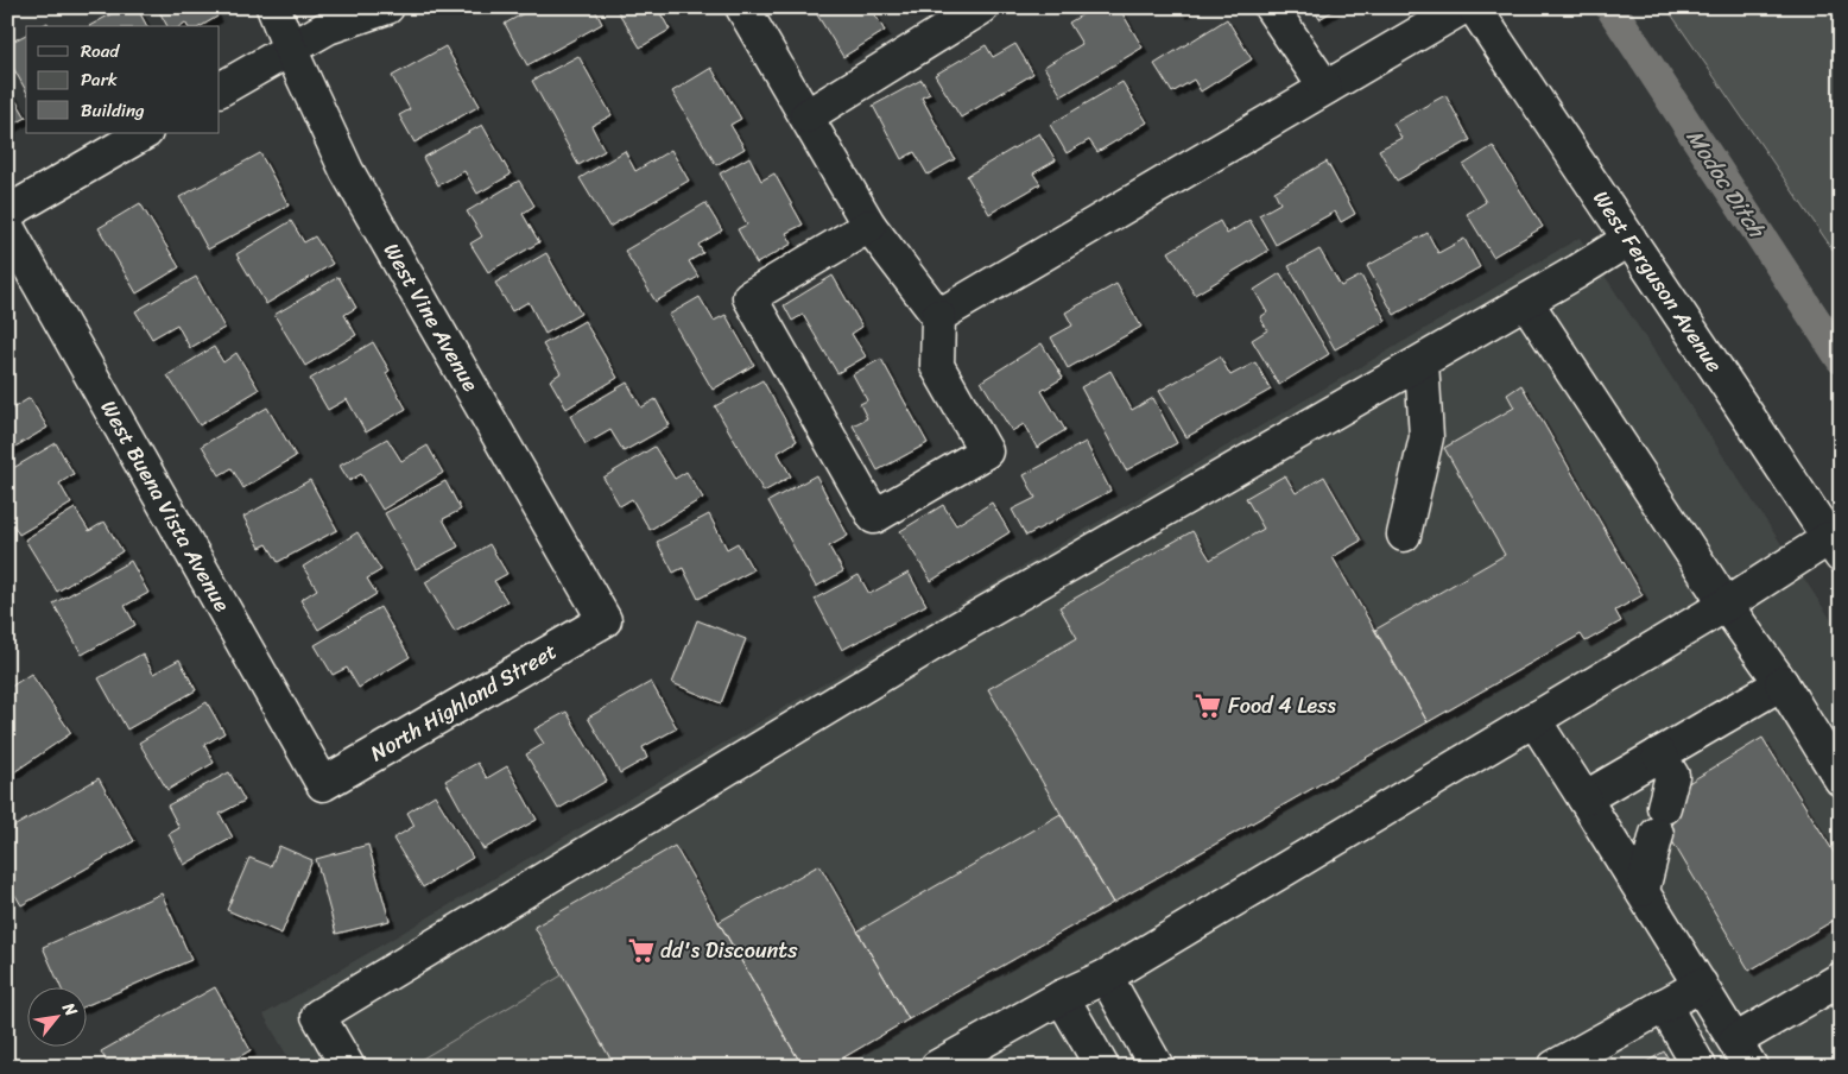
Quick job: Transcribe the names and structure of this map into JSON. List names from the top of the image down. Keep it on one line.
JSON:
{"streets":{"street":["West Ferguson Avenue","West Vine Avenue","West Buena Vista Avenue","North Highland Street"]},"crossings":[["West Vine Avenue","North Highland Street"],["West Buena Vista Avenue","North Highland Street"]],"water":["Modoc Ditch"],"places":{"supermarket":["Food 4 Less","dd's Discounts"]},"legend":["Road","Park","Building"],"north":"top right"}
